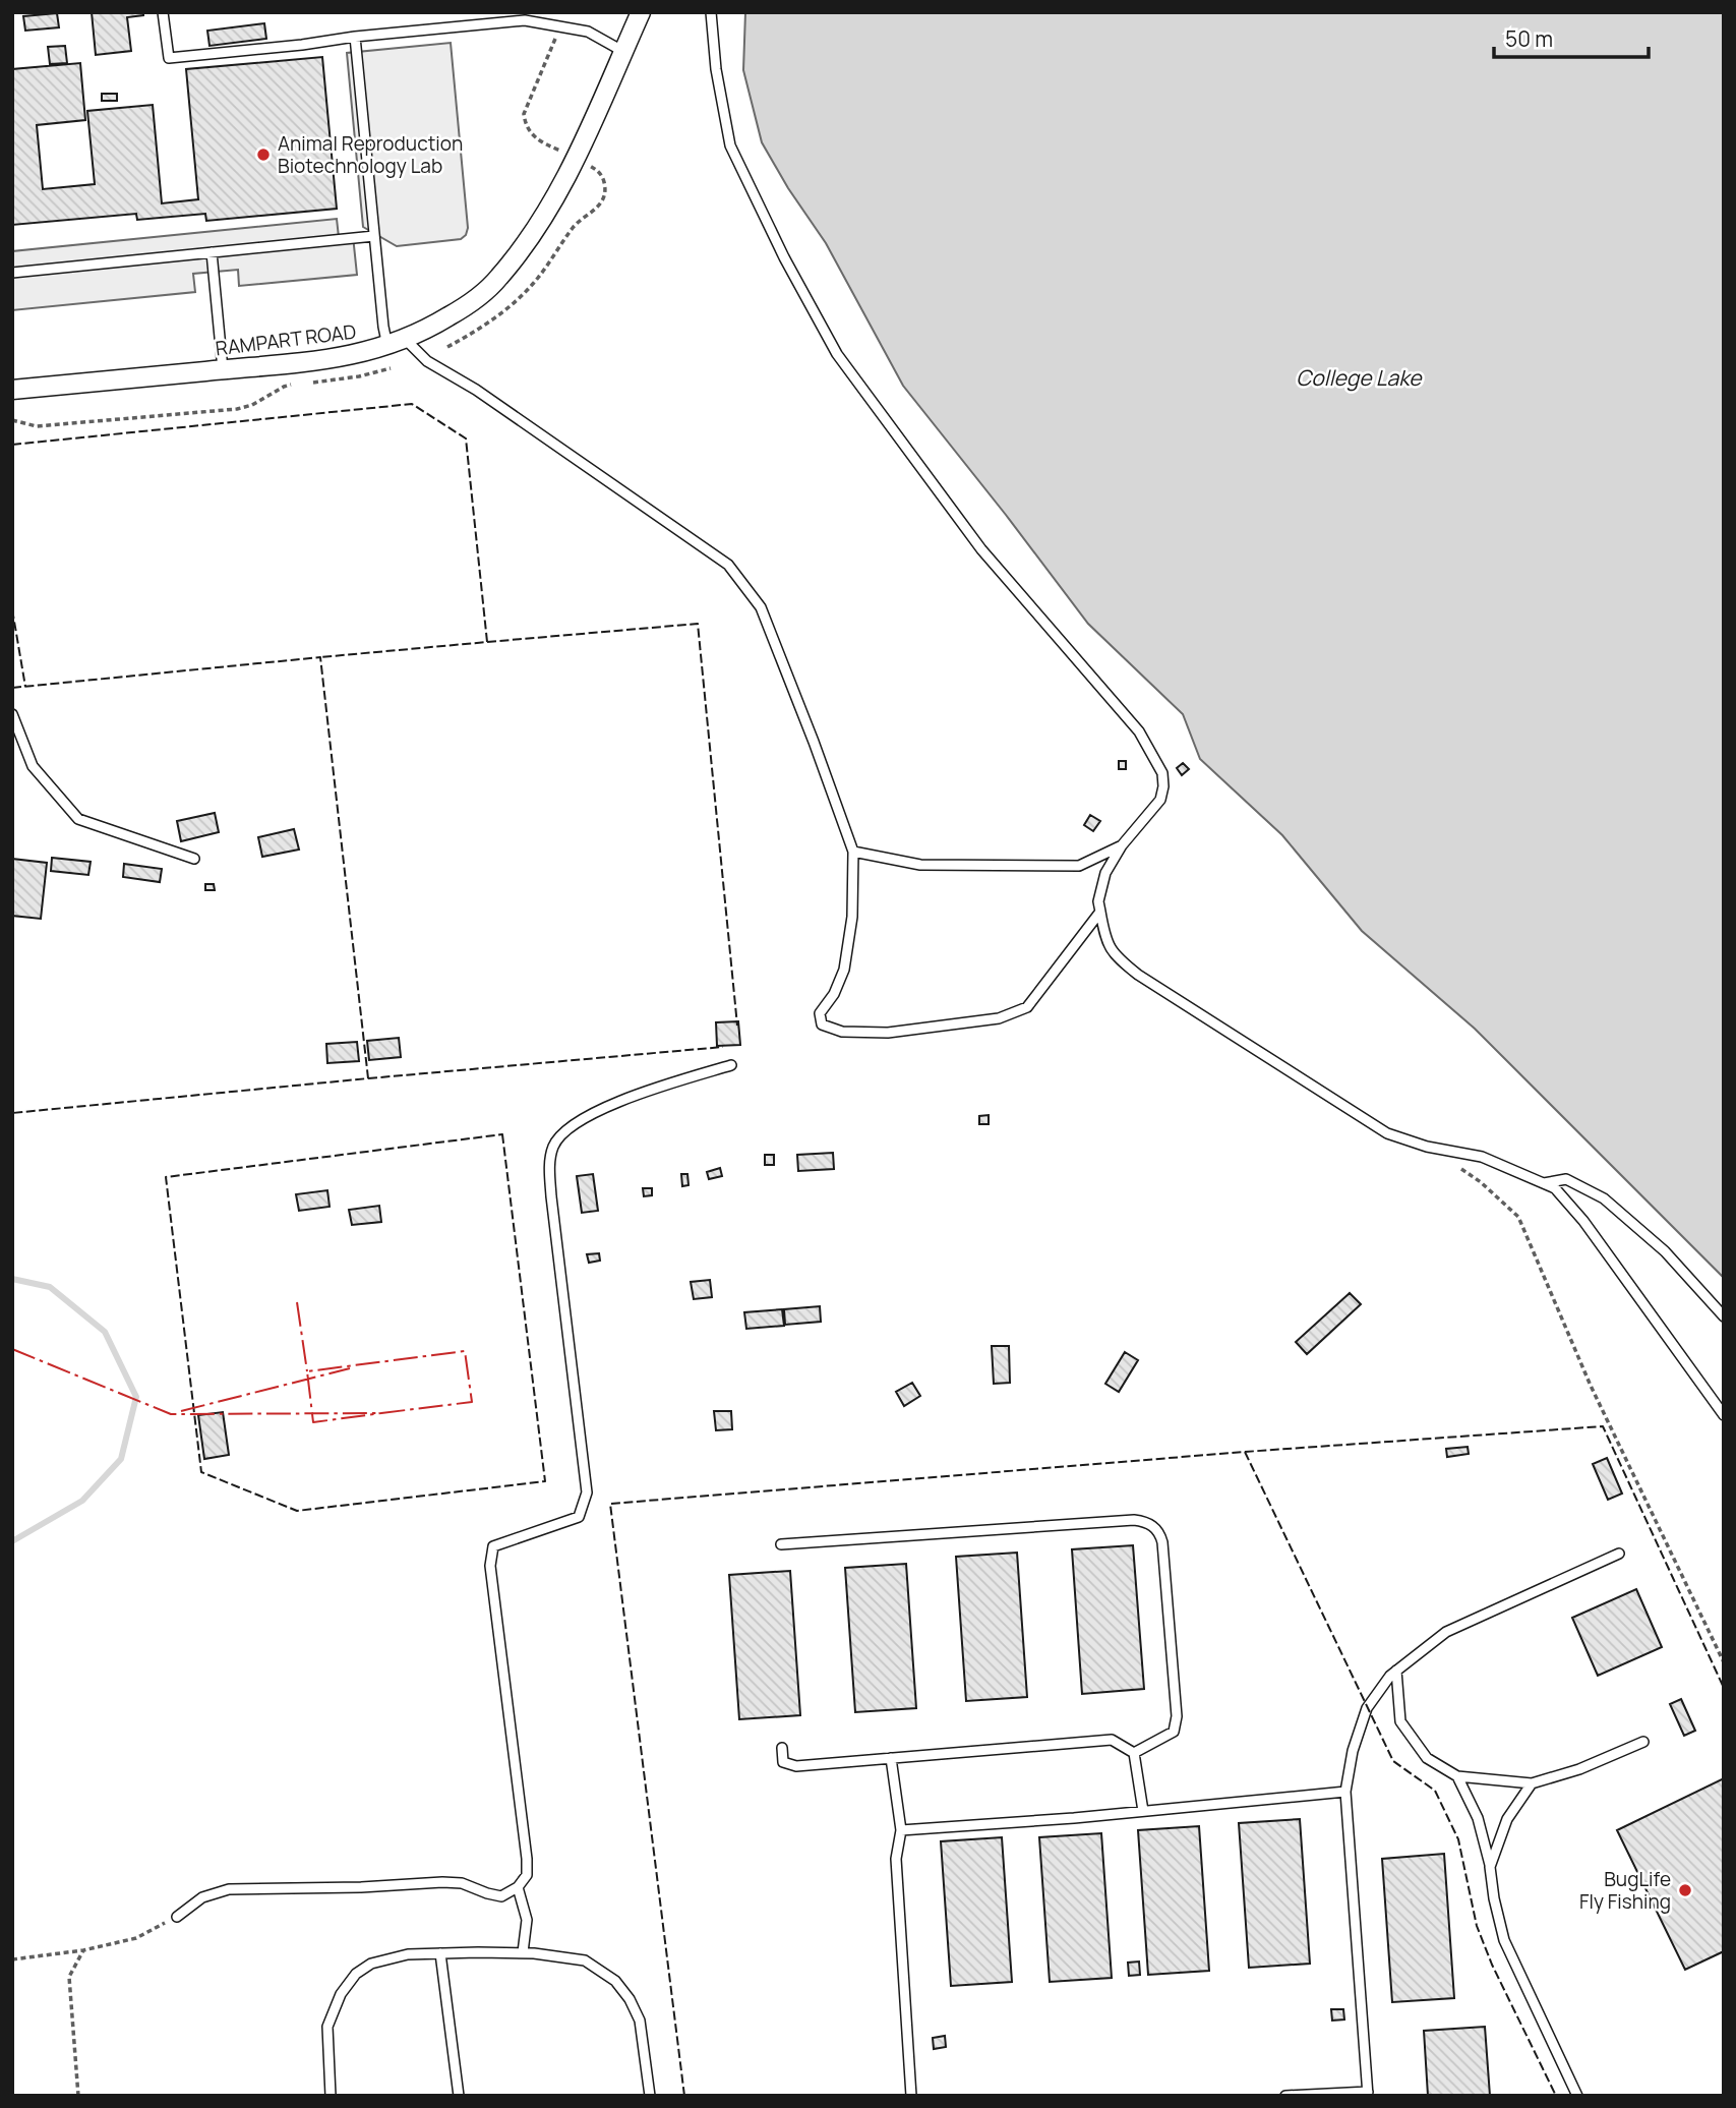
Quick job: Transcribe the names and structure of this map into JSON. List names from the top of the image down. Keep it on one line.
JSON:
{"streets":{"street":["RAMPART ROAD"]},"water":["College Lake"],"places":["Animal Reproduction Biotechnology Lab","BugLife Fly Fishing"],"scale_bar":"50 m"}
